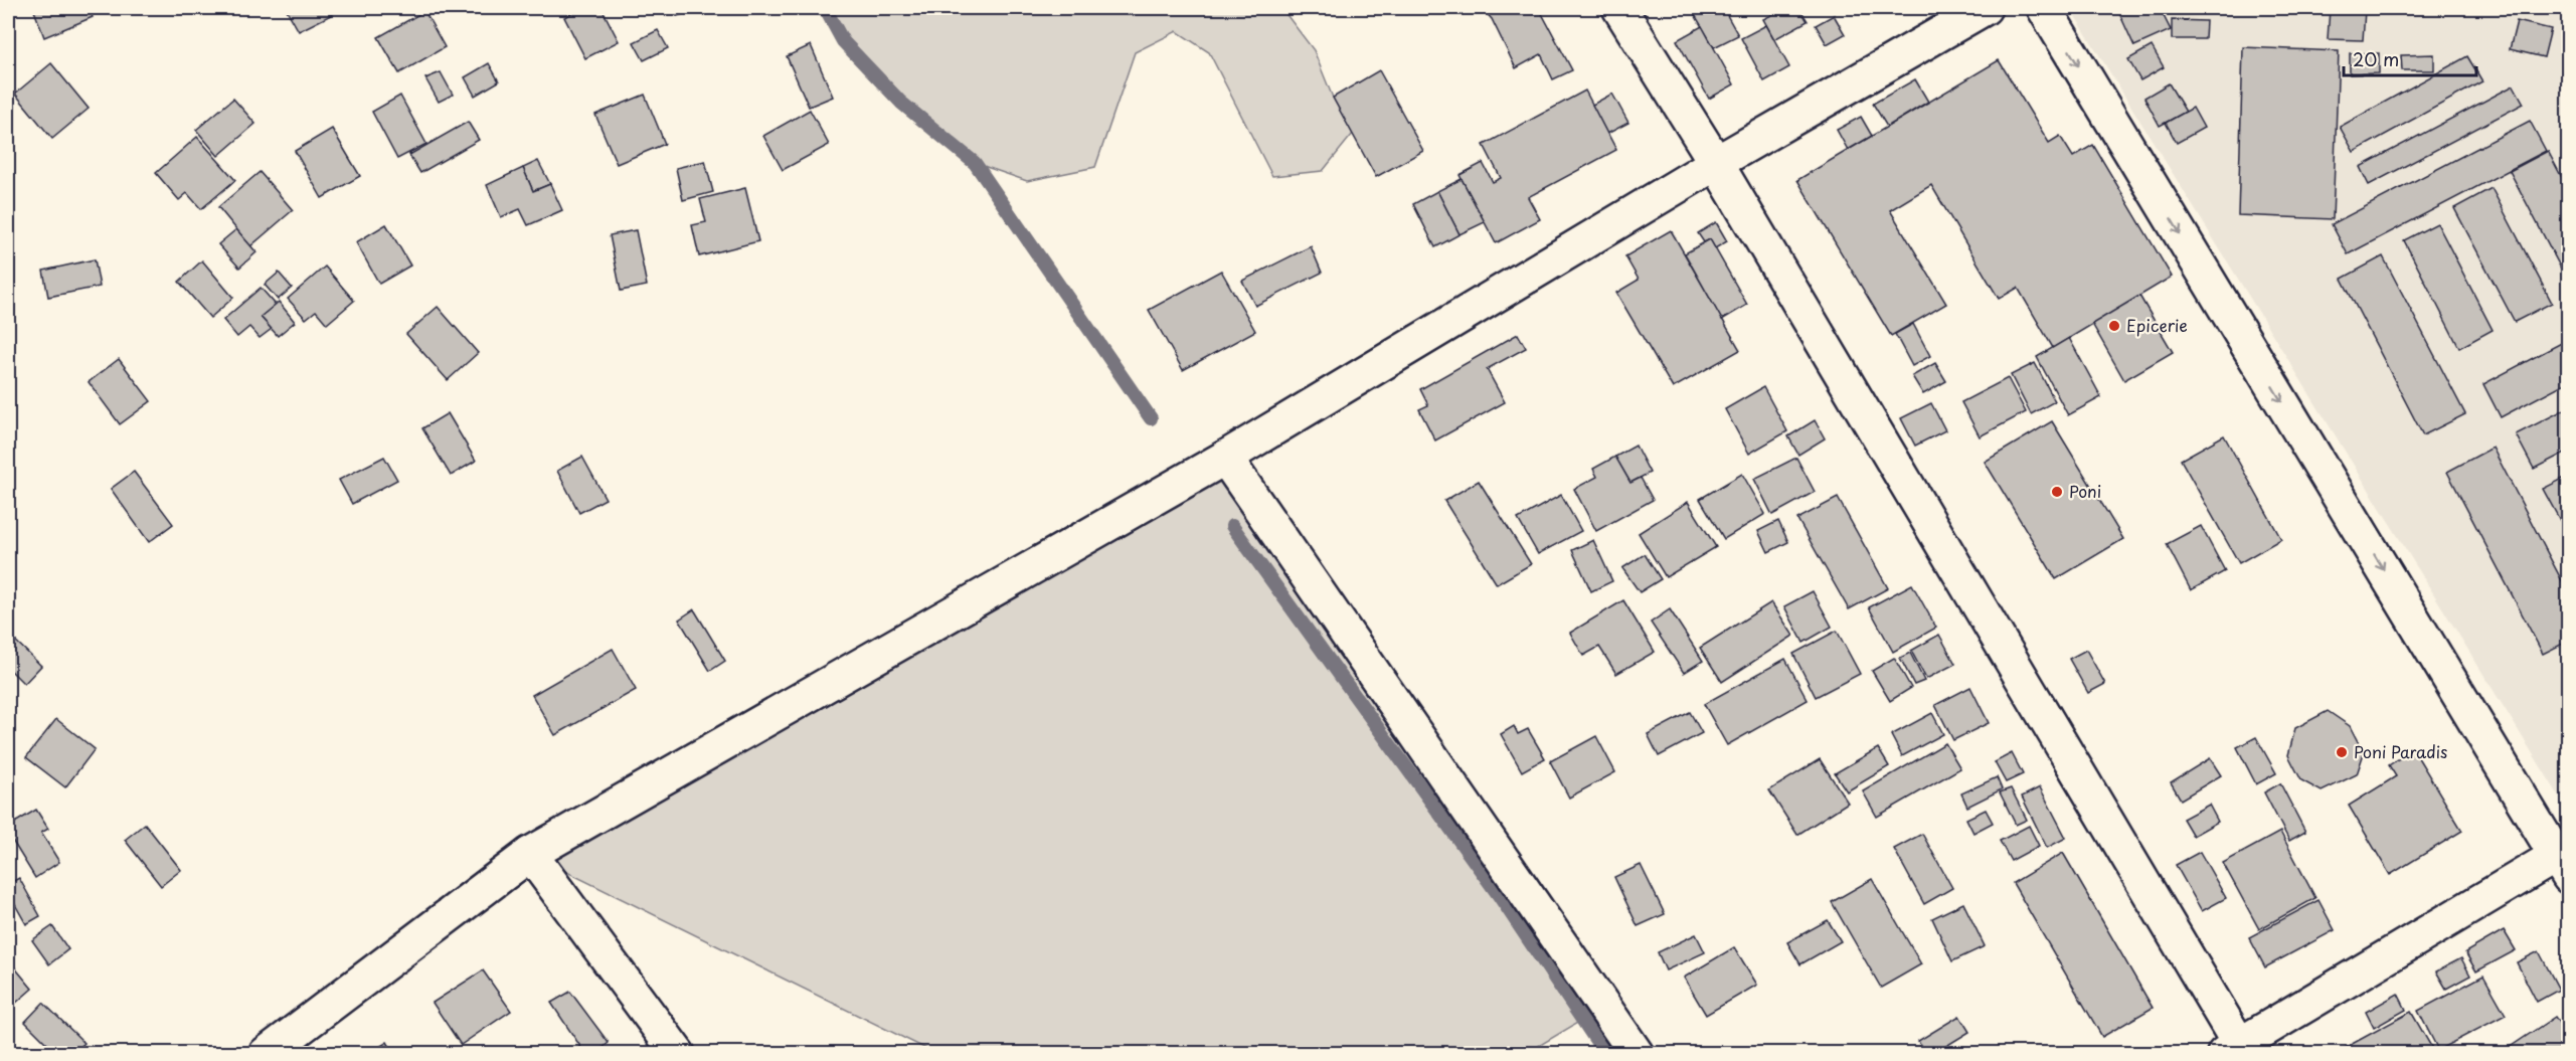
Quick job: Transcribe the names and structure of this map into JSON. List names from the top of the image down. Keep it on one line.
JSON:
{"places":["Epicerie","Poni","Poni Paradis"],"scale_bar":"20 m"}
